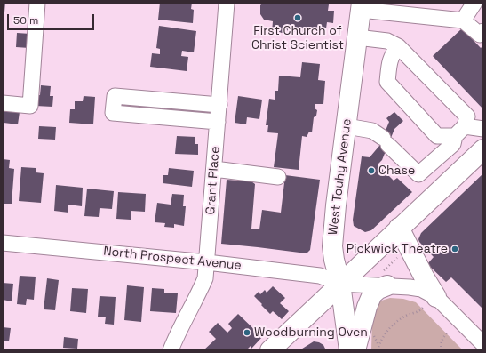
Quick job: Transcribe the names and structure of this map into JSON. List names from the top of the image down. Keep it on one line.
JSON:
{"streets":{"main road":["West Touhy Avenue"],"street":["Grant Place","North Prospect Avenue"]},"crossings":[["West Touhy Avenue","North Prospect Avenue"],["Grant Place","North Prospect Avenue"]],"places":["First Church of Christ Scientist","Chase","Pickwick Theatre","Woodburning Oven"],"scale_bar":"50 m"}
